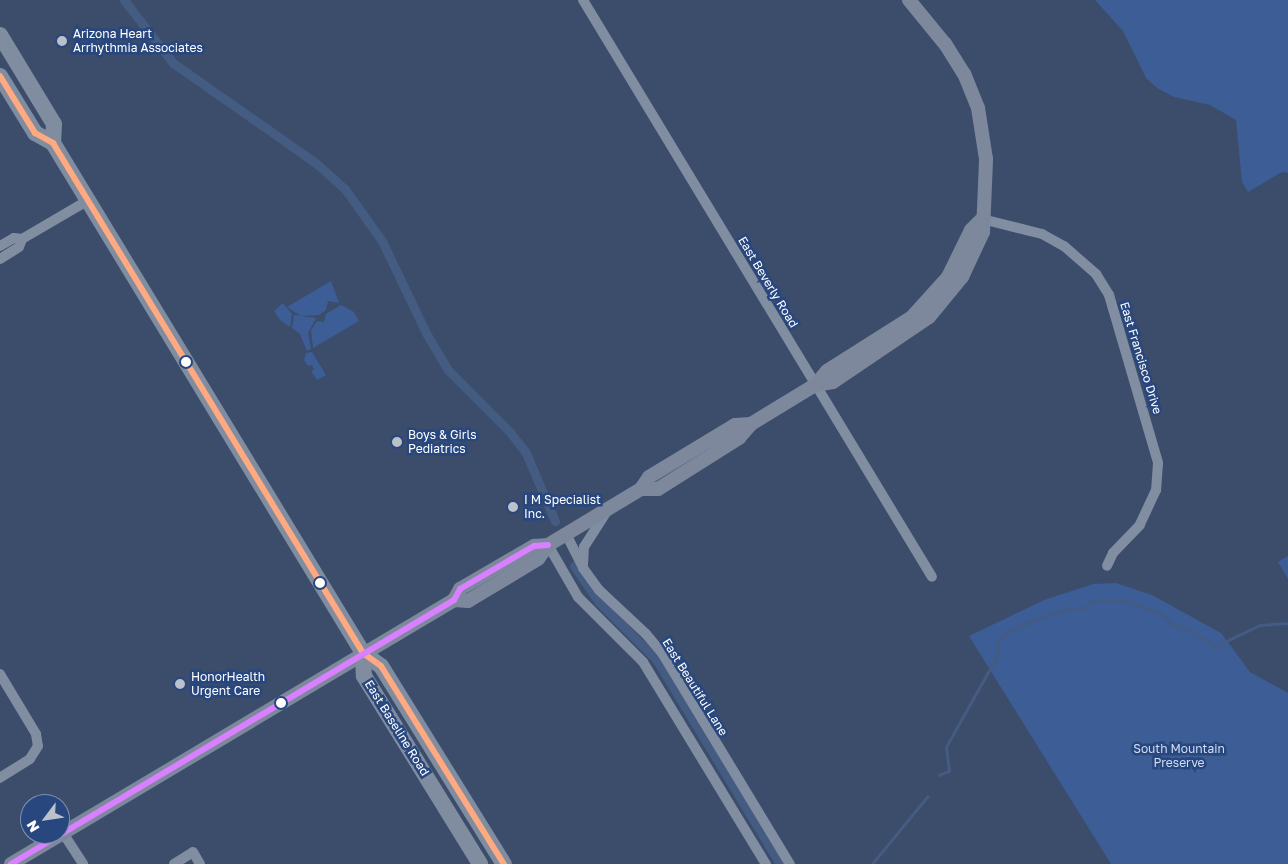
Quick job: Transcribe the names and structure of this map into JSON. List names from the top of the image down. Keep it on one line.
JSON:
{"streets":{"main road":["East Baseline Road"],"street":["East Beverly Road","East Francisco Drive","East Beautiful Lane"]},"parks":["South Mountain Preserve"],"places":["Arizona Heart Arrhythmia Associates","Boys & Girls Pediatrics","I M Specialist Inc.","HonorHealth Urgent Care"],"north":"bottom left"}
